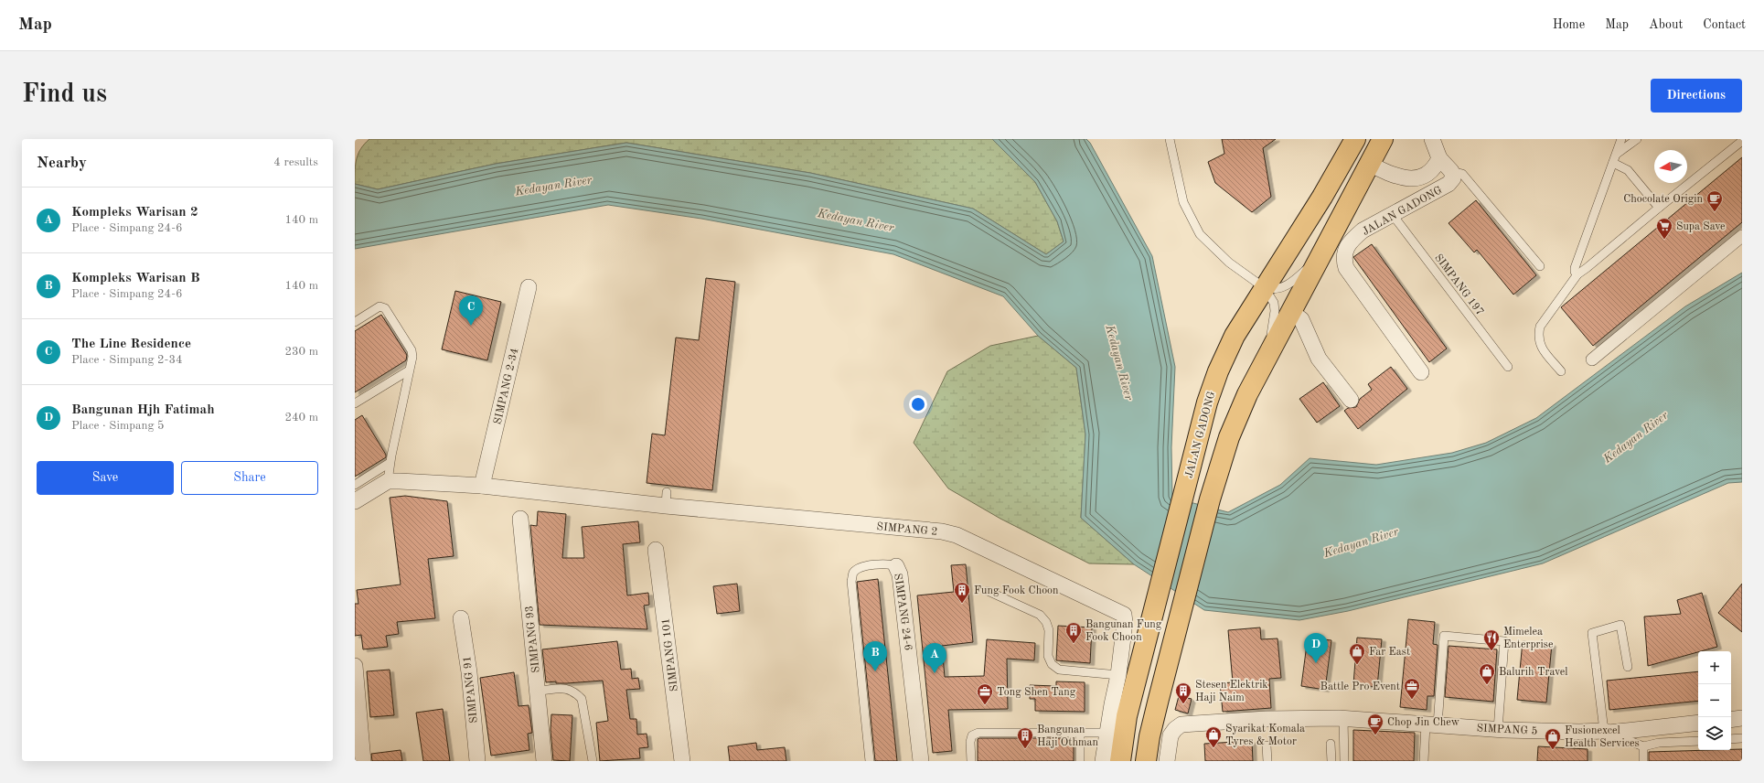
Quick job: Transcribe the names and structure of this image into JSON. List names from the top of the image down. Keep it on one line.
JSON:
{"streets":{"main road":["JALAN GADONG"],"street":["SIMPANG 2-34","SIMPANG 2","SIMPANG 24-6","SIMPANG 93","SIMPANG 101","SIMPANG 91","SIMPANG 5"],"lane":["SIMPANG 197"]},"crossings":[["JALAN GADONG","SIMPANG 197"],["SIMPANG 2-34","SIMPANG 2"]],"water":["Kedayan River"],"places":{"cafe":["Chocolate Origin","Chop Jin Chew"],"supermarket":["Supa Save"],"building":["Fung Fook Choon","Bangunan Fung Fook Choon","Stesen Elektrik Haji Naim","Bangunan Haji Othman"],"restaurant":["Mimelea Enterprise"],"shop":["Far East","Balurih Travel","Syarikat Komala Tyres & Motor","Fusionexcel Health Services"],"office":["Battle Pro Event","Tong Shen Tang"]},"north":"left","page":{"header":"Map","nav":["Home","Map","About","Contact"],"buttons":["Directions",["Save","Share"]],"title":"Find us","heading":["Nearby","4 results"],"list":[{"mark":"A","name":"Kompleks Warisan 2","note":"Place · Simpang 24-6","value":"140 m"},{"mark":"B","name":"Kompleks Warisan B","note":"Place · Simpang 24-6","value":"140 m"},{"mark":"C","name":"The Line Residence","note":"Place · Simpang 2-34","value":"230 m"},{"mark":"D","name":"Bangunan Hjh Fatimah","note":"Place · Simpang 5","value":"240 m"}],"pins":["C","D","B","A"],"map_buttons":["+","−"]}}
